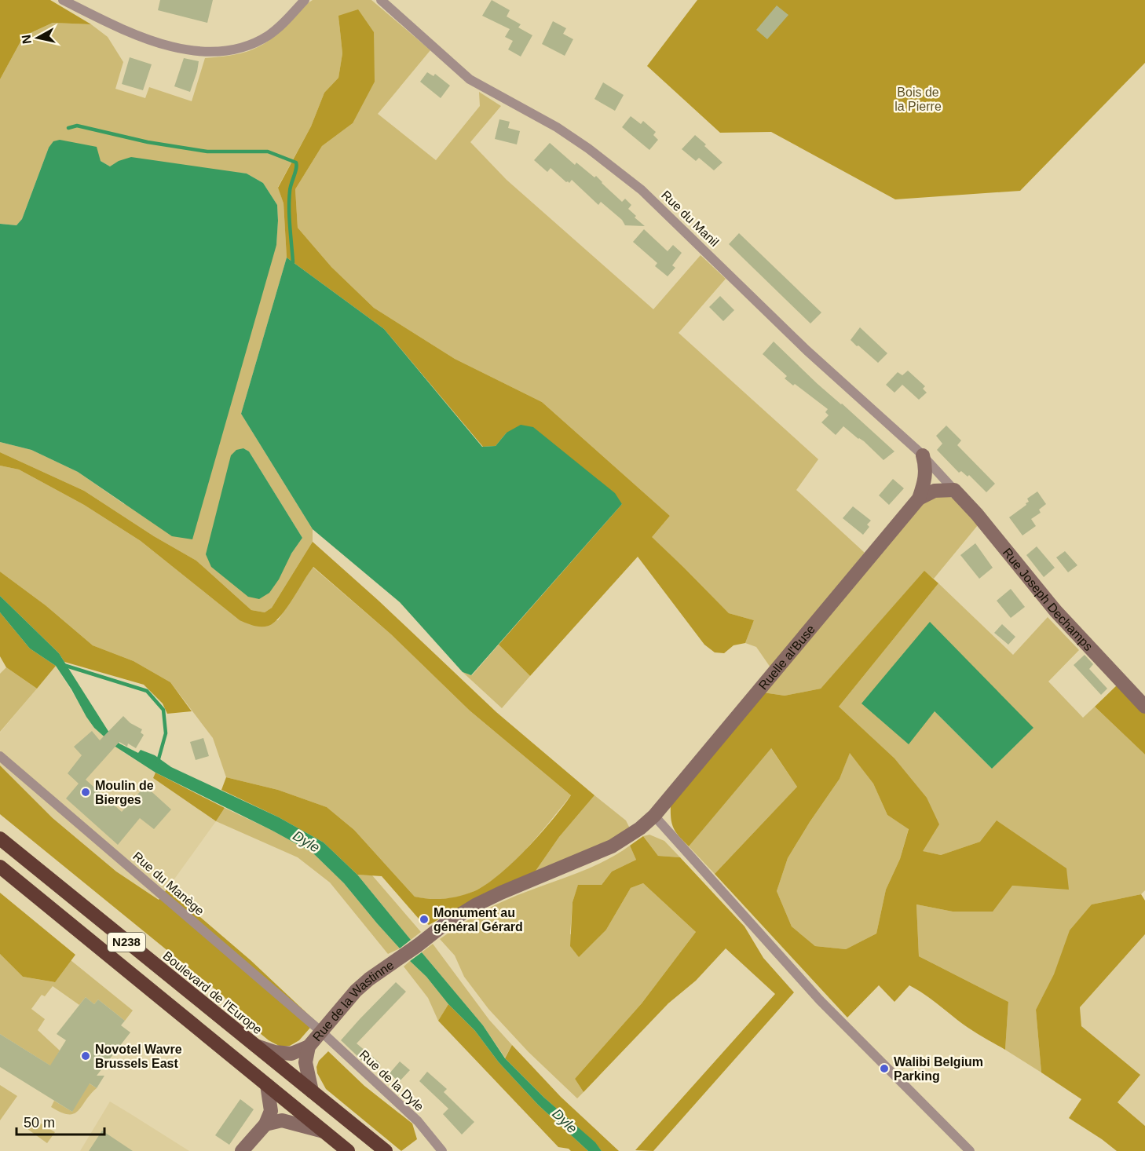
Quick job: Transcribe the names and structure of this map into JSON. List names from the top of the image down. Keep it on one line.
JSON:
{"streets":{"highway":["N238","Boulevard de l'Europe"],"street":["Rue du Manil","Rue Joseph Dechamps","Ruelle al'Buse","Rue du Manège","Rue de la Wastinne","Rue de la Dyle"]},"crossings":[["Rue du Manil","Rue Joseph Dechamps"],["Rue du Manil","Ruelle al'Buse"],["Rue Joseph Dechamps","Ruelle al'Buse"],["Ruelle al'Buse","Rue de la Wastinne"],["Rue du Manège","Rue de la Wastinne"],["Rue du Manège","Rue de la Dyle"],["Boulevard de l'Europe","Rue de la Wastinne"],["Rue de la Wastinne","Rue de la Dyle"]],"water":["Dyle"],"parks":["Bois de la Pierre"],"places":["Moulin de Bierges","Monument au général Gérard","Novotel Wavre Brussels East","Walibi Belgium Parking"],"scale_bar":"50 m","north":"left"}
